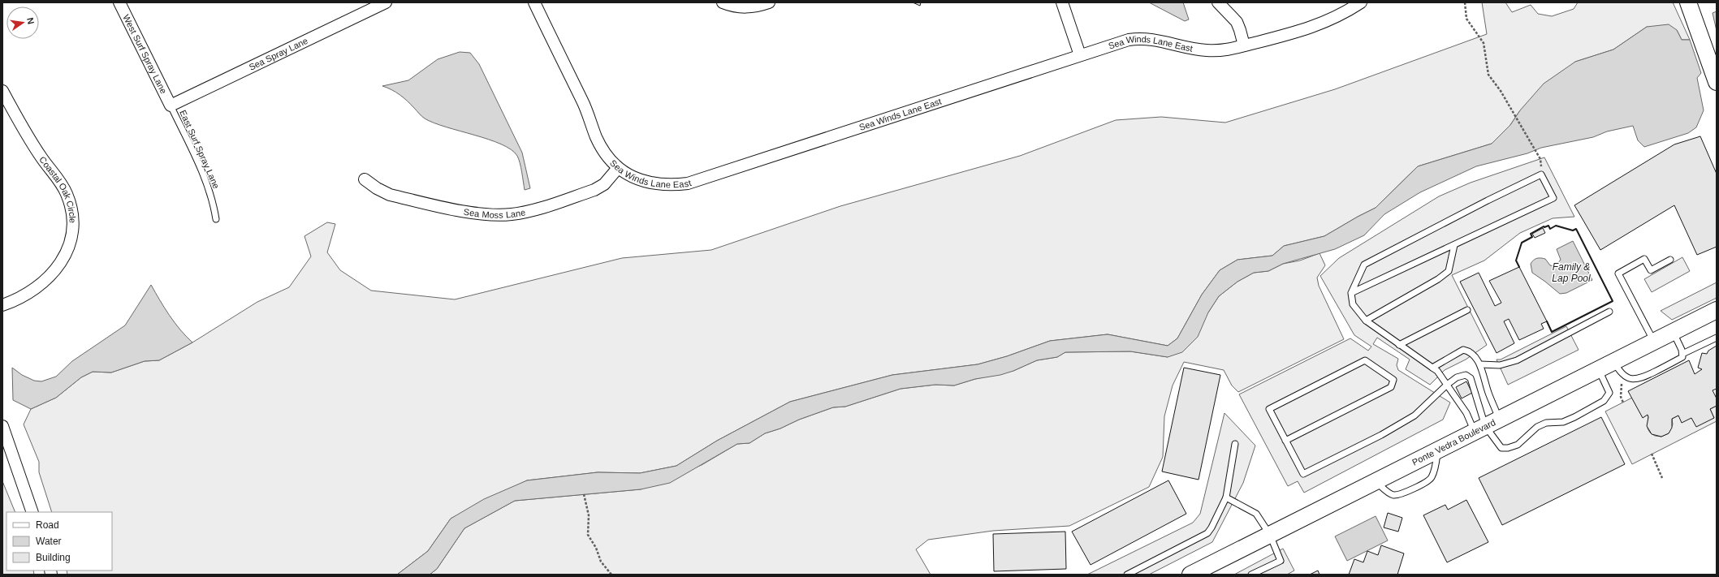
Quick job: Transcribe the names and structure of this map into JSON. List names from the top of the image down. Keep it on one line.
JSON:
{"streets":{"street":["Sea Winds Lane East","West Surf Spray Lane","Sea Spray Lane","Coastal Oak Circle","Sea Moss Lane","Ponte Vedra Boulevard"],"lane":["East Surf Spray Lane"]},"crossings":[["Sea Winds Lane East","Sea Moss Lane"],["West Surf Spray Lane","Sea Spray Lane"],["West Surf Spray Lane","East Surf Spray Lane"],["Sea Spray Lane","East Surf Spray Lane"]],"water":["Family & Lap Pool"],"legend":["Road","Water","Building"],"north":"right"}
